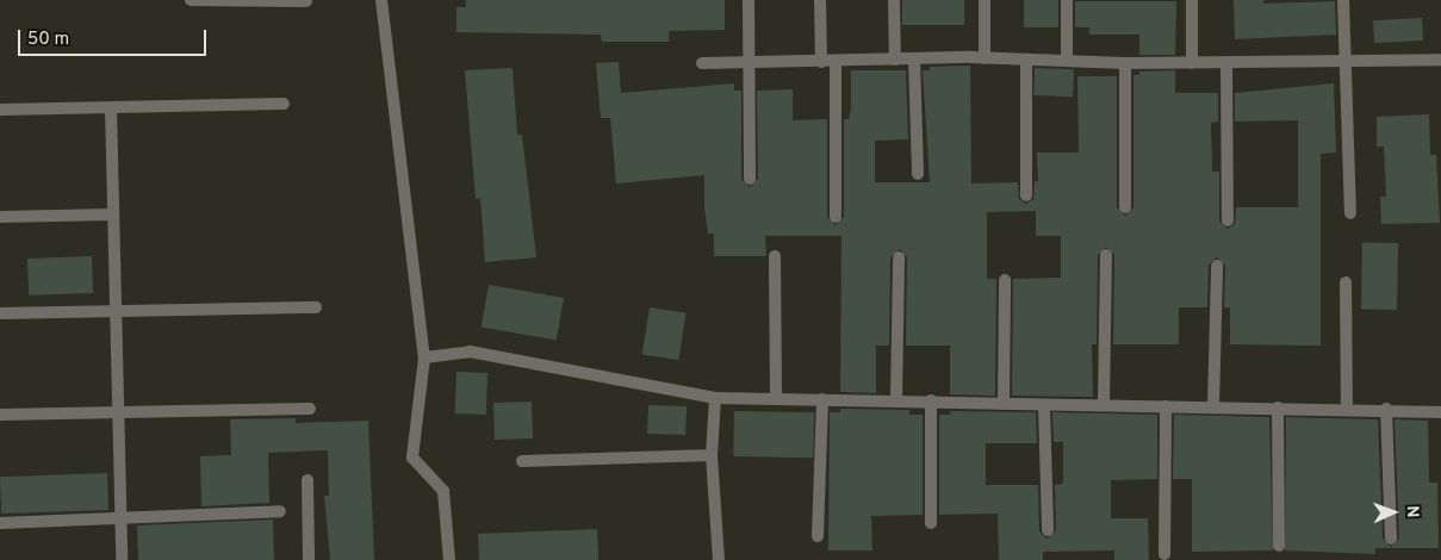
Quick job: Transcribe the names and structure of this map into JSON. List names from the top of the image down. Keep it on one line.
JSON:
{"scale_bar":"50 m","north":"right"}
